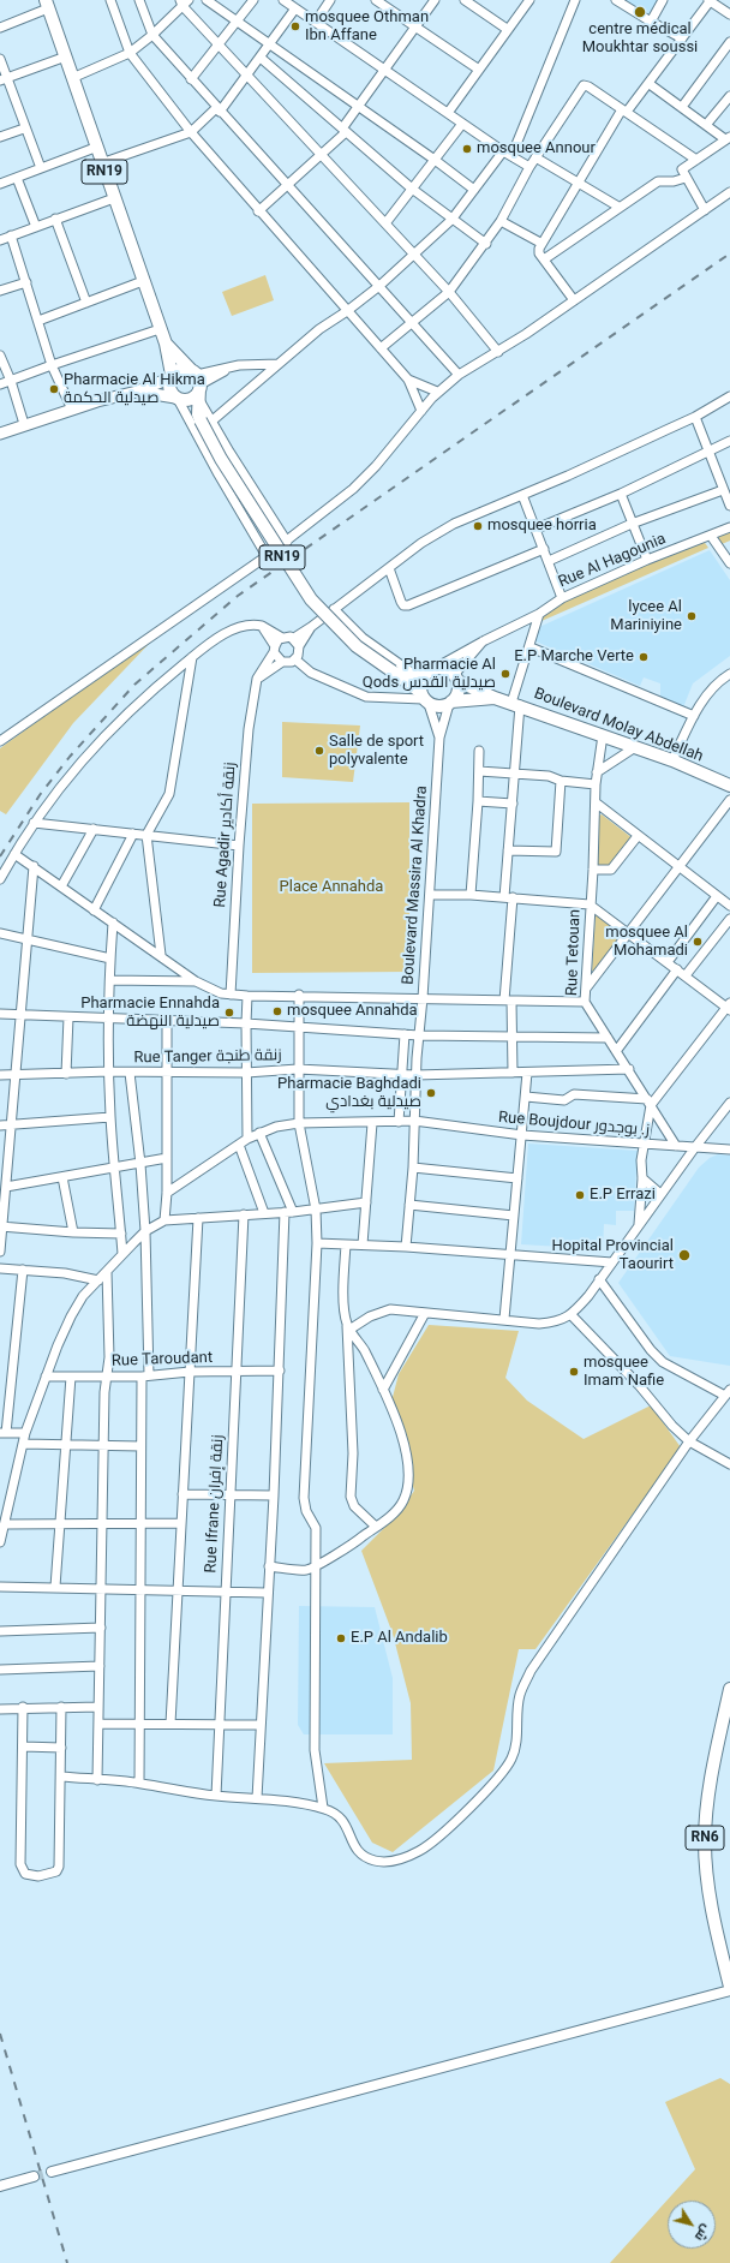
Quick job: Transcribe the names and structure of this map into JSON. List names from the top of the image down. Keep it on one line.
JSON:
{"streets":{"main road":["RN19","Boulevard Molay Abdellah","RN6"],"street":["Rue Al Hagounia","Rue Agadir زنقة أكادير","Boulevard Massira Al Khadra","Rue Tetouan","Rue Tanger زنقة طنجة","Rue Boujdour ز. بوجدور","Rue Taroudant","Rue Ifrane زنقة إفران"]},"crossings":[["RN19","Rue Al Hagounia"],["RN19","Boulevard Molay Abdellah"],["Rue Al Hagounia","Boulevard Molay Abdellah"],["Boulevard Molay Abdellah","Rue Tetouan"],["Boulevard Massira Al Khadra","Rue Tanger زنقة طنجة"],["Boulevard Massira Al Khadra","Rue Boujdour ز. بوجدور"],["Rue Tetouan","Rue Tanger زنقة طنجة"],["Rue Tetouan","Rue Boujdour ز. بوجدور"],["Rue Taroudant","Rue Ifrane زنقة إفران"]],"parks":["Place Annahda"],"places":["centre médical Moukhtar soussi","mosquee Othman Ibn Affane","mosquee Annour","Pharmacie Al Hikma صيدلية الحكمة","mosquee horria","lycee Al Mariniyine","E.P Marche Verte","Pharmacie Al Qods صيدلية القدس","Salle de sport polyvalente","mosquee Al Mohamadi","mosquee Annahda","Pharmacie Ennahda صيدلية النهضة","Pharmacie Baghdadi صيدلية بغدادي","E.P Errazi","Hopital Provincial Taourirt","mosquee Imam Nafie","E.P Al Andalib"],"north":"bottom right"}
